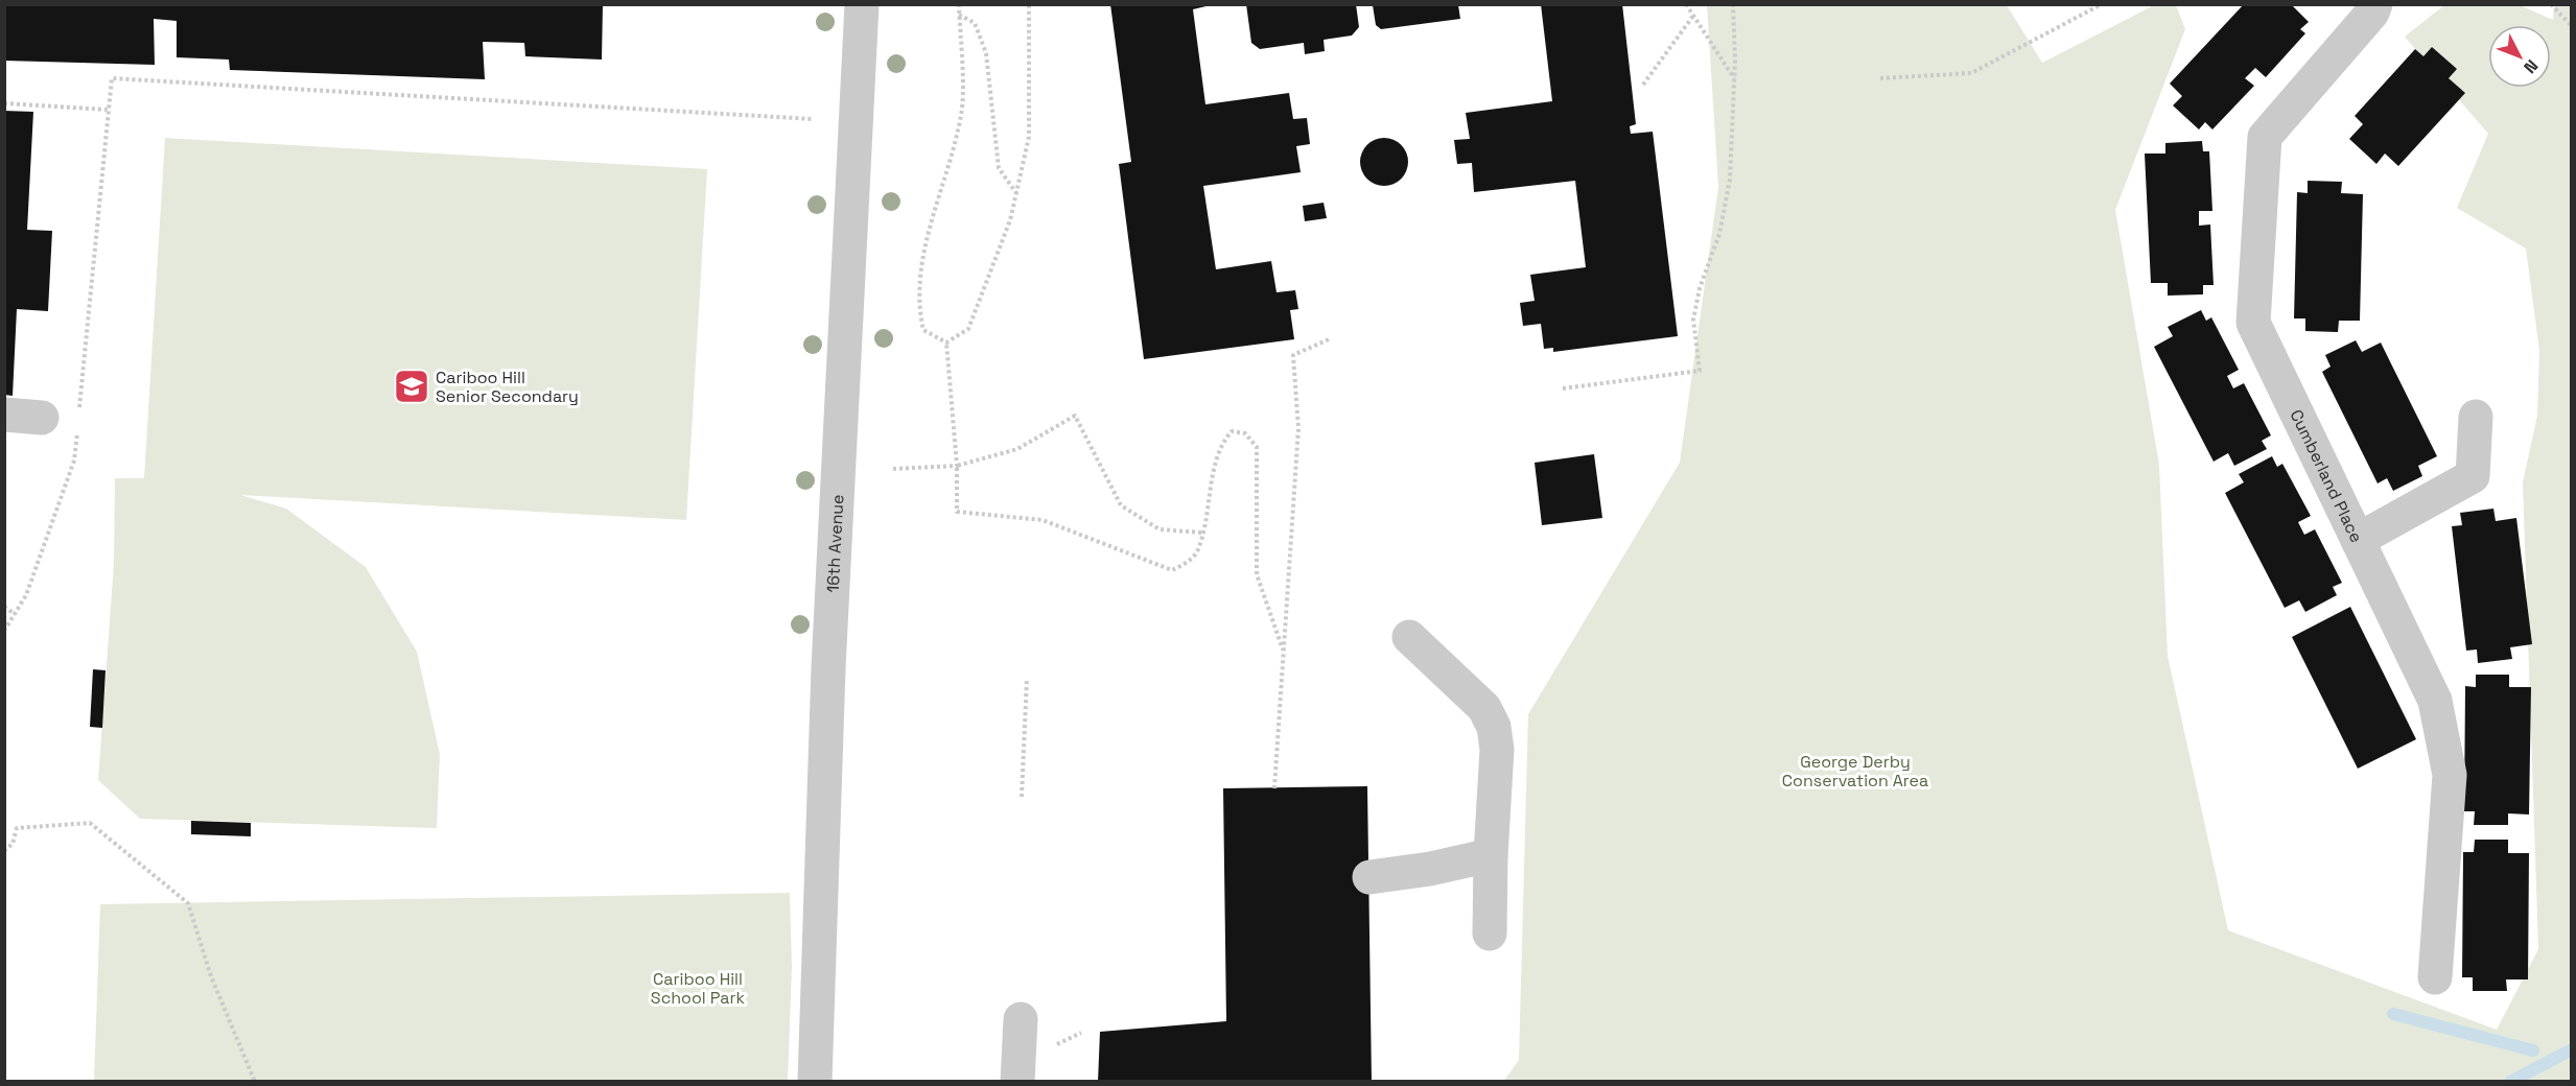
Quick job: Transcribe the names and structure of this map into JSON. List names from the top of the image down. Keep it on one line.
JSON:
{"streets":{"street":["Cumberland Place","16th Avenue"]},"parks":["George Derby Conservation Area","Cariboo Hill School Park"],"places":{"school or university":["Cariboo Hill Senior Secondary"]},"north":"bottom right"}
